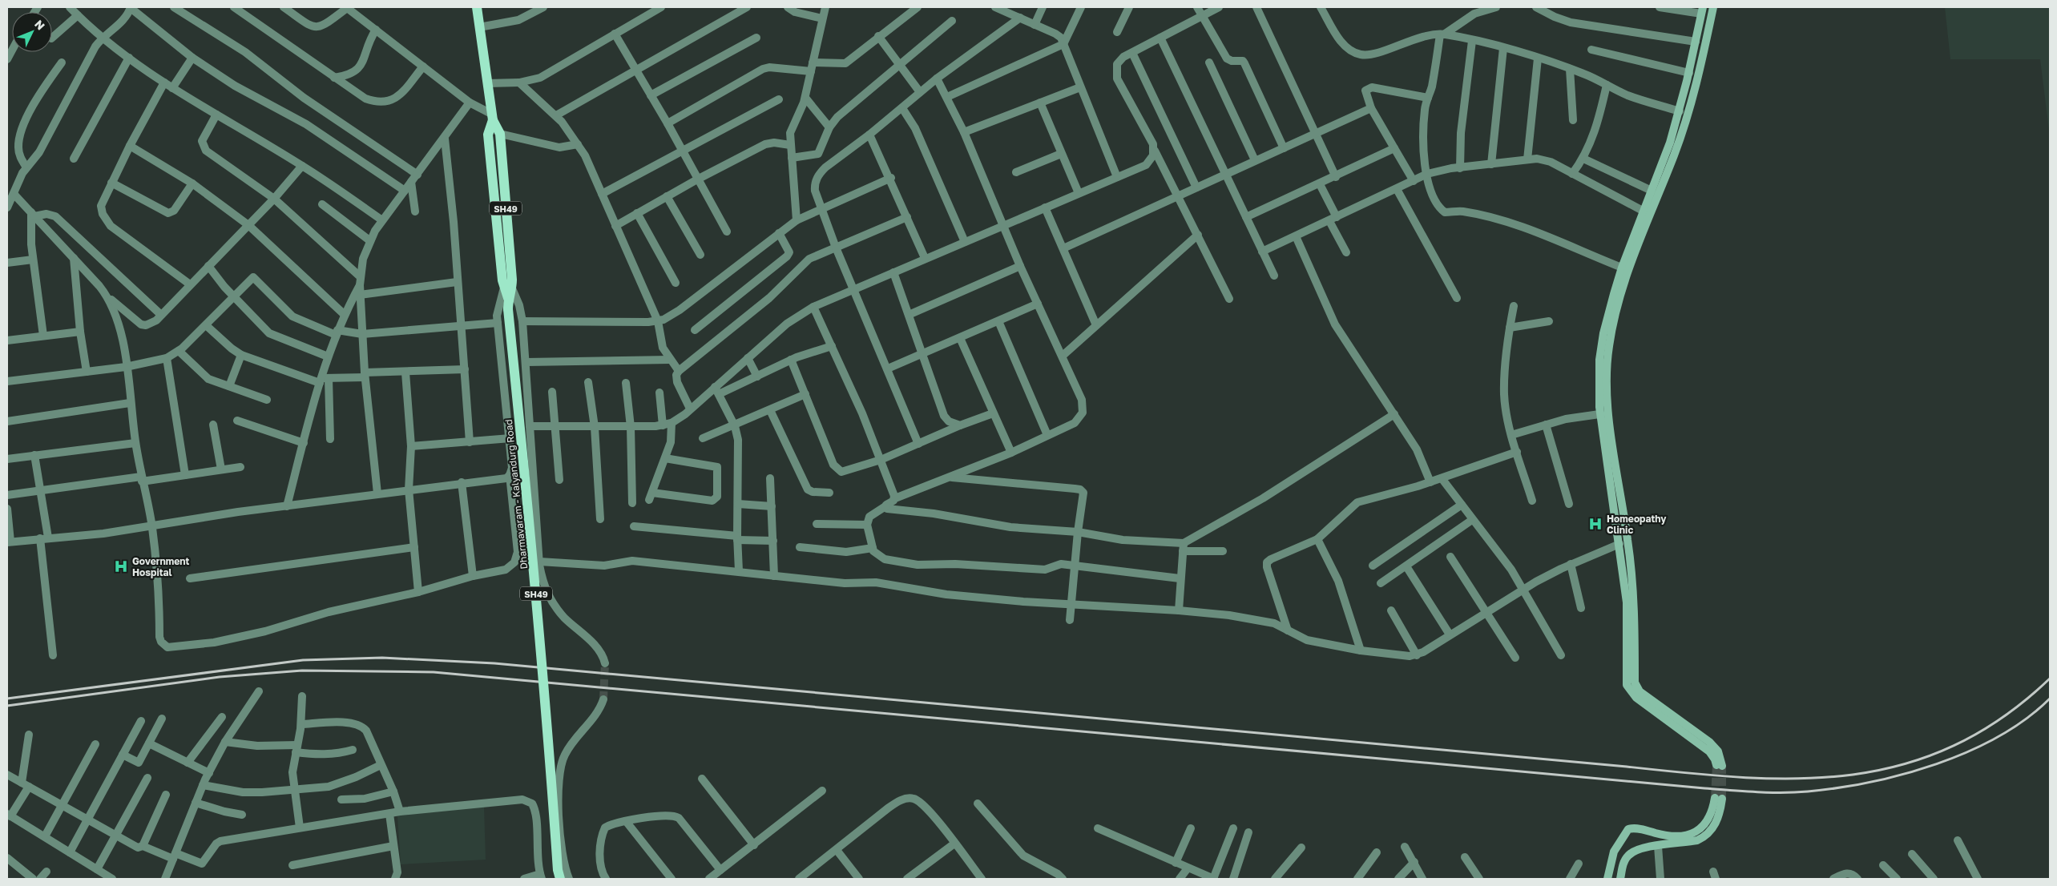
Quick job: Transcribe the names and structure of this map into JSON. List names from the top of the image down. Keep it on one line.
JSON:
{"streets":{"main road":["SH49","Dharmavaram - Kalyandurg Road"]},"places":{"hospital":["Homeopathy Clinic","Government Hospital"]},"north":"top right"}
